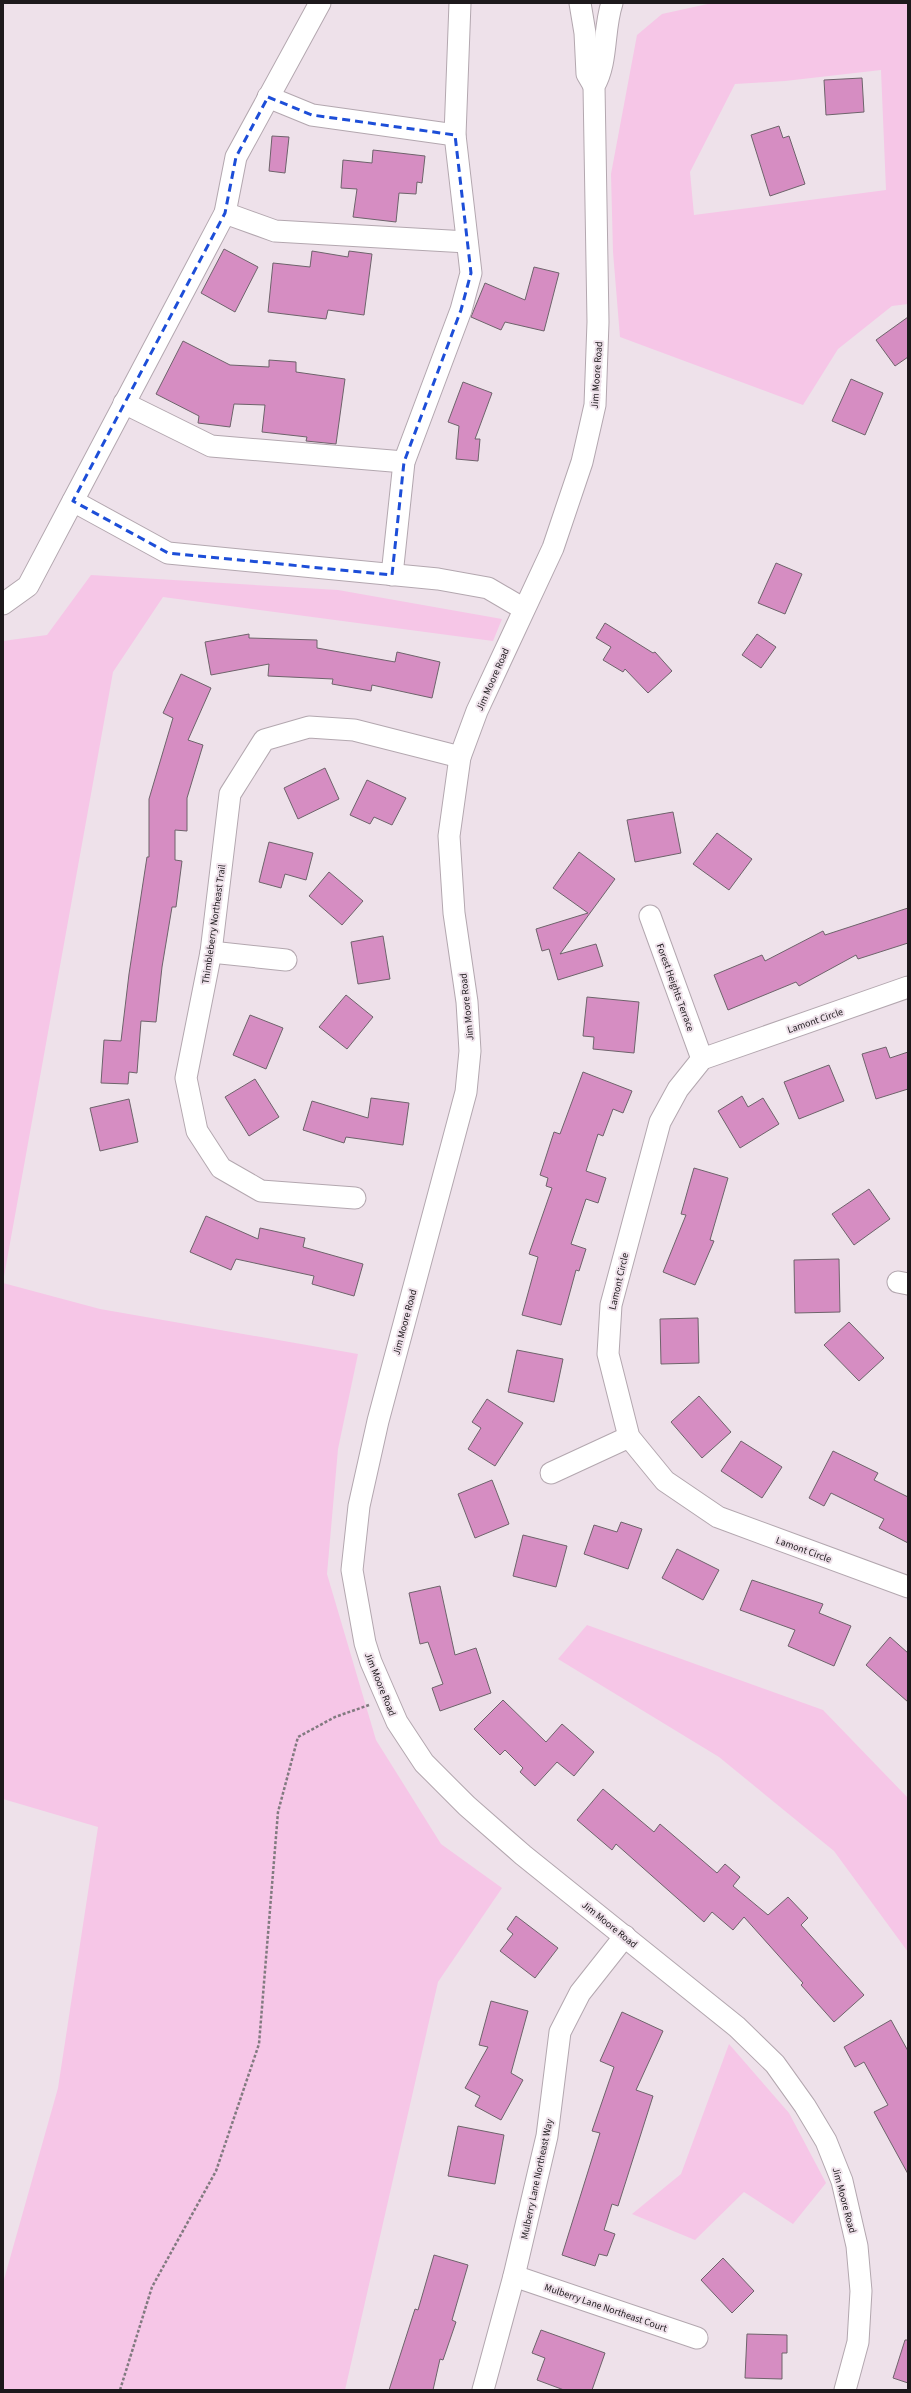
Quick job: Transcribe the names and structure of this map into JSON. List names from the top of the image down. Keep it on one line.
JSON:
{"streets":{"street":["Jim Moore Road","Thimbleberry Northeast Trail","Forest Heights Terrace","Lamont Circle","Mulberry Lane Northeast Way","Mulberry Lane Northeast Court"]},"crossings":[["Jim Moore Road","Thimbleberry Northeast Trail"],["Jim Moore Road","Mulberry Lane Northeast Way"],["Forest Heights Terrace","Lamont Circle"],["Mulberry Lane Northeast Way","Mulberry Lane Northeast Court"]]}
